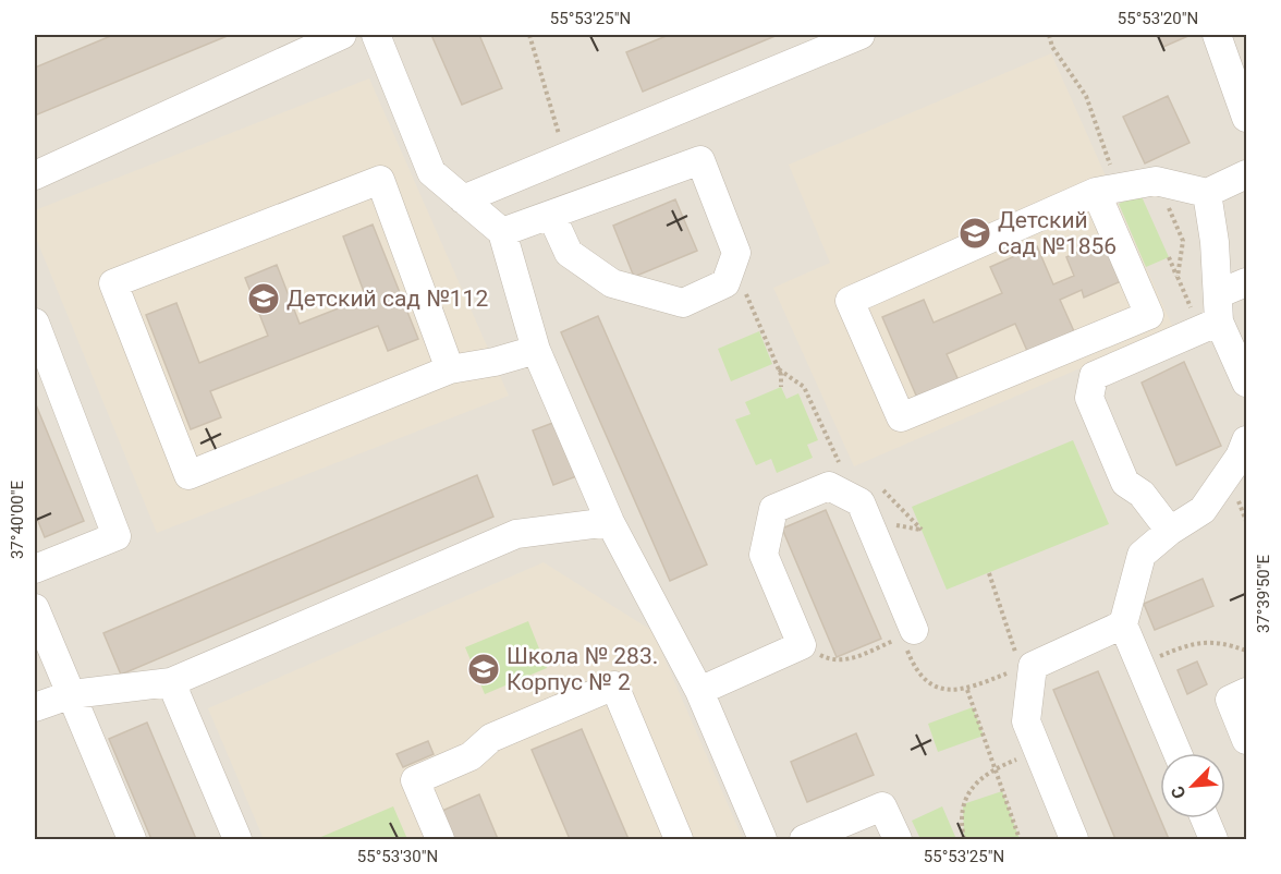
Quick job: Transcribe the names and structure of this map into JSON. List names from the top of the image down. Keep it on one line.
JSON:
{"places":{"school or university":["Детский сад №1856","Детский сад №112","Школа № 283. Корпус № 2"]},"north":"bottom left","coordinates":["55°53'25\"N","55°53'20\"N","37°40'00\"E","37°39'50\"E","55°53'30\"N"]}
